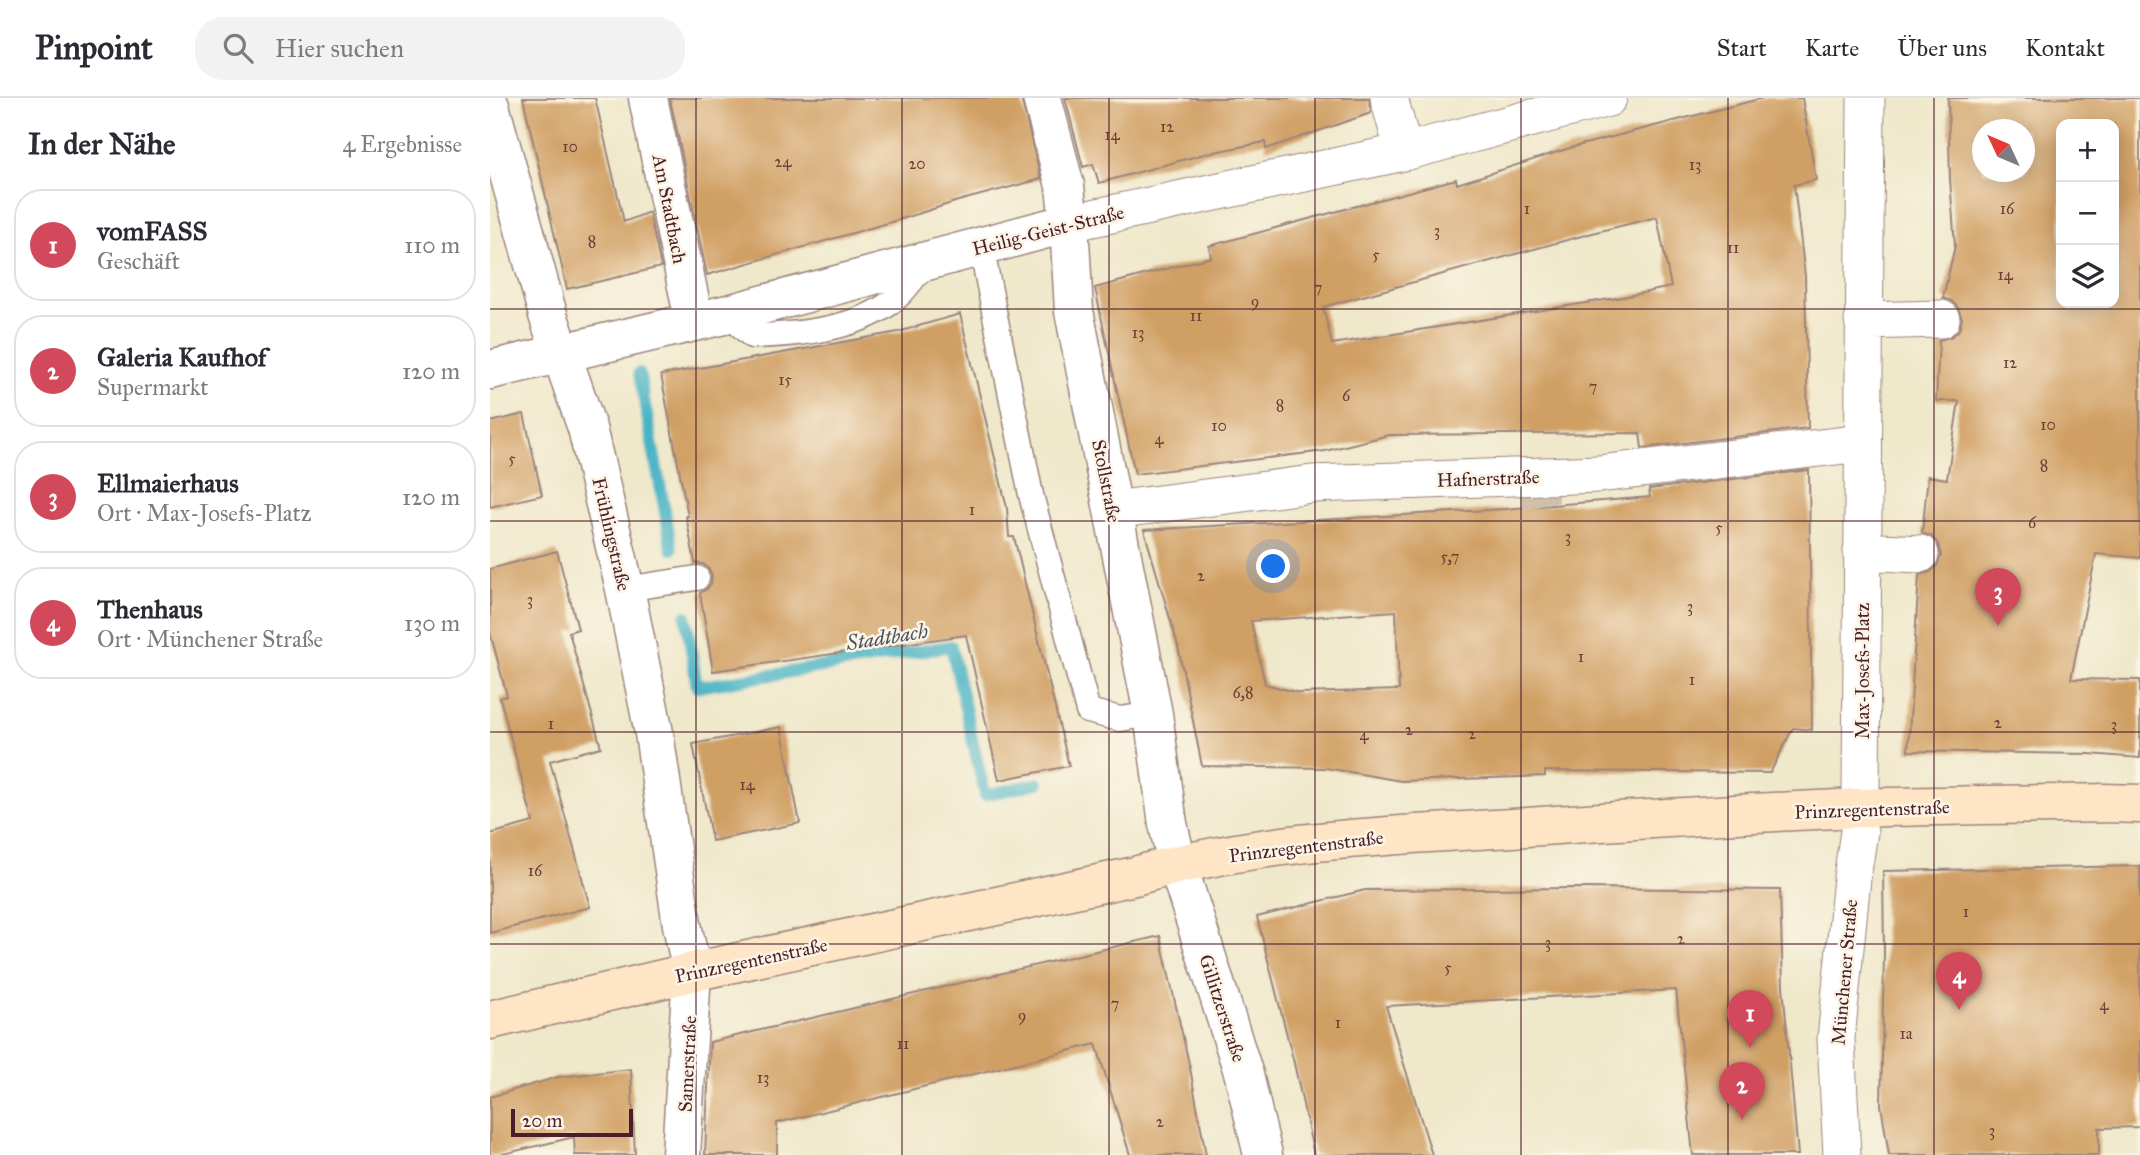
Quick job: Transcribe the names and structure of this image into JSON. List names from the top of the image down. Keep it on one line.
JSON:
{"streets":{"main road":["Prinzregentenstraße"],"street":["Am Stadtbach","Heilig-Geist-Straße","Hafnerstraße","Stollstraße","Frühlingstraße","Max-Josefs-Platz","Münchener Straße","Gillitzerstraße","Samerstraße"]},"crossings":[["Am Stadtbach","Heilig-Geist-Straße"],["Heilig-Geist-Straße","Stollstraße"],["Heilig-Geist-Straße","Frühlingstraße"],["Hafnerstraße","Stollstraße"],["Hafnerstraße","Max-Josefs-Platz"],["Stollstraße","Prinzregentenstraße"],["Stollstraße","Gillitzerstraße"],["Frühlingstraße","Prinzregentenstraße"],["Frühlingstraße","Samerstraße"],["Prinzregentenstraße","Gillitzerstraße"],["Prinzregentenstraße","Samerstraße"]],"water":["Stadtbach"],"house_numbers":["12","14","10","24","20","13","1","16","3","8","11","5","14","7","9","11","13","12","15","7","6","8","10","10","4","5","8","1","6","5","3","5,7","2","3","3","1","1","6,8","2","1","3","2","2","4","14","16","1","2","3","5","7","4","9","1","1a","11","13","2","3"],"scale_bar":"20 m","north":"top left","page":{"header":"Pinpoint","search":"Hier suchen","nav":["Start","Karte","Über uns","Kontakt"],"heading":["In der Nähe","4 Ergebnisse"],"map_buttons":["+","−"],"list":[{"mark":"1","name":"vomFASS","note":"Geschäft","value":"110 m"},{"mark":"2","name":"Galeria Kaufhof","note":"Supermarkt","value":"120 m"},{"mark":"3","name":"Ellmaierhaus","note":"Ort · Max-Josefs-Platz","value":"120 m"},{"mark":"4","name":"Thenhaus","note":"Ort · Münchener Straße","value":"130 m"}],"pins":["3","4","1","2"],"scale":"20 m"}}
